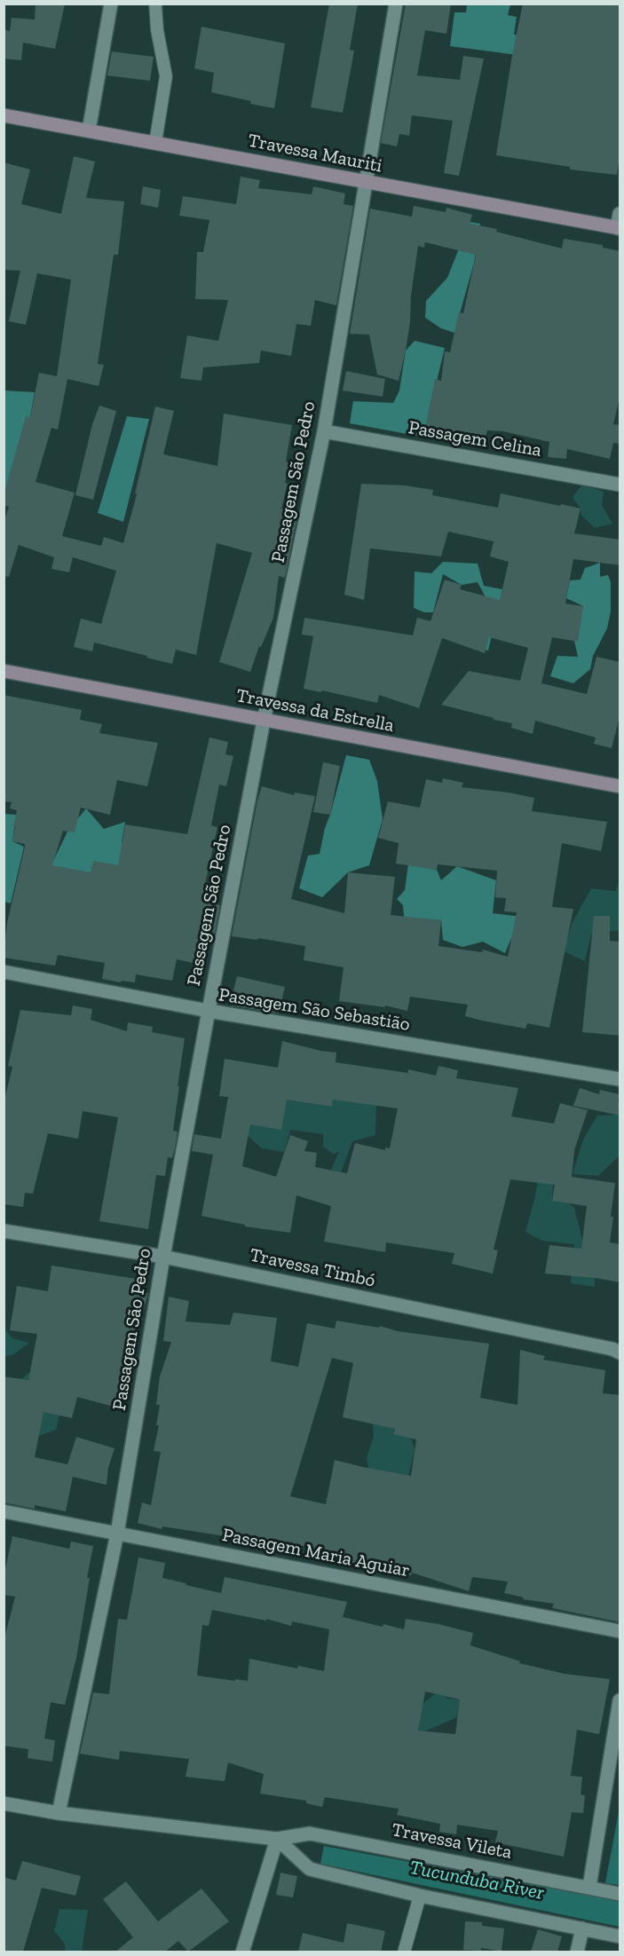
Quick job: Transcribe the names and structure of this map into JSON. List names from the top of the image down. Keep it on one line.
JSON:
{"streets":{"main road":["Travessa Mauriti","Travessa da Estrella"],"street":["Passagem Celina","Passagem São Pedro","Passagem São Sebastião","Travessa Timbó","Passagem Maria Aguiar","Travessa Vileta"]},"crossings":[["Travessa Mauriti","Passagem São Pedro"],["Passagem Celina","Passagem São Pedro"],["Passagem São Pedro","Travessa da Estrella"],["Passagem São Pedro","Passagem São Sebastião"],["Passagem São Pedro","Travessa Timbó"],["Passagem São Pedro","Passagem Maria Aguiar"],["Passagem São Pedro","Travessa Vileta"]],"water":["Tucunduba River"]}
